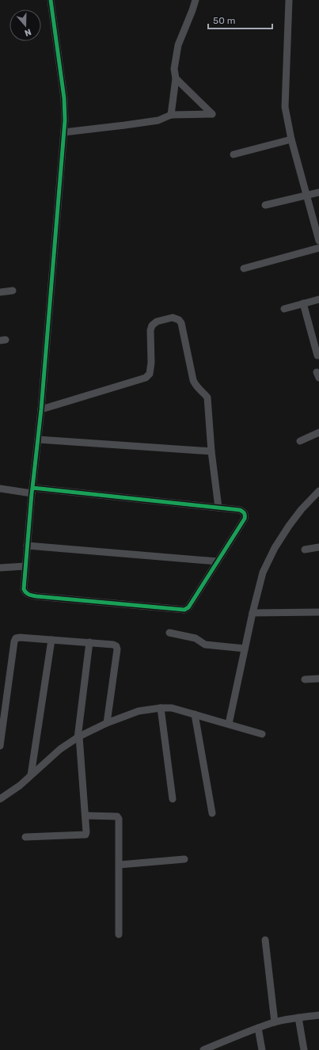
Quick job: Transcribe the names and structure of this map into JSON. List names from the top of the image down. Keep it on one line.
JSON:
{"scale_bar":"50 m","north":"bottom"}
